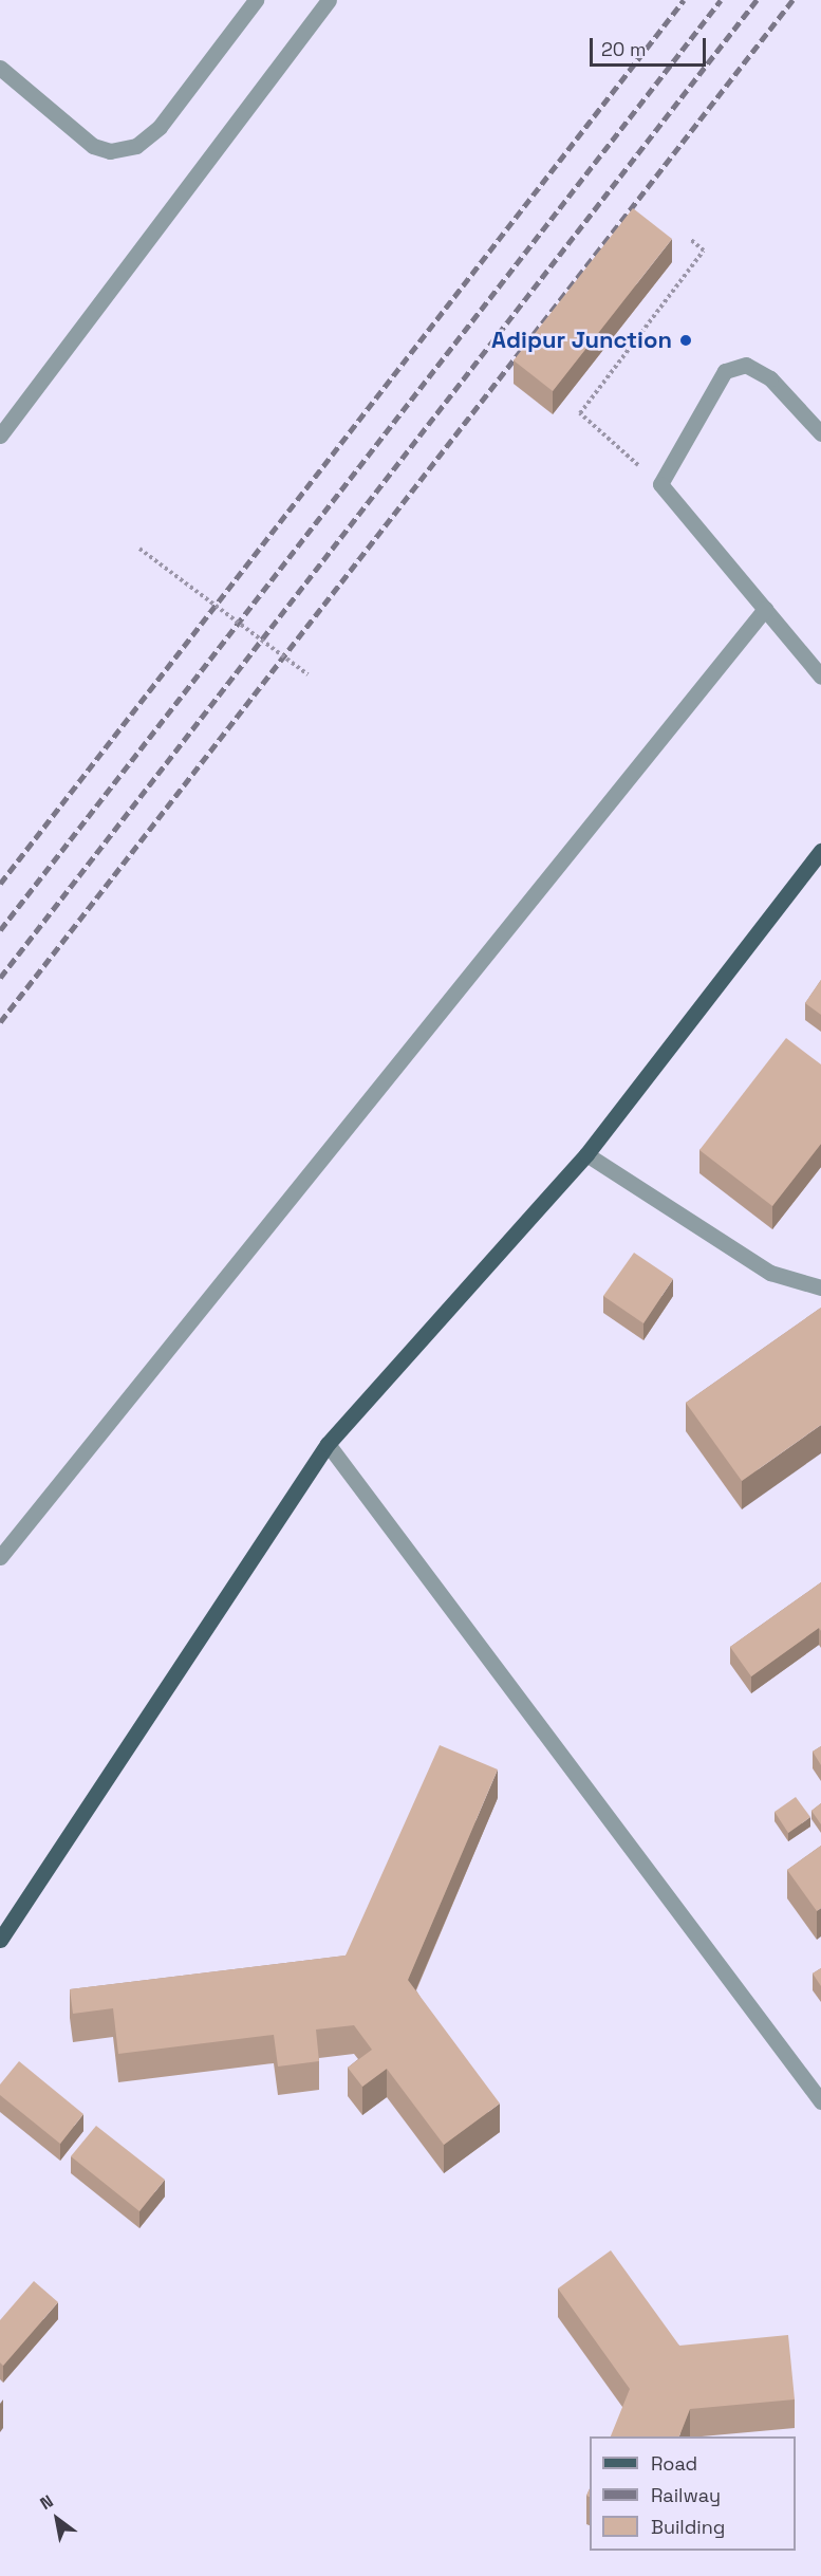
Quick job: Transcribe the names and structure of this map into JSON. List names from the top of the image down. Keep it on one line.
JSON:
{"places":["Adipur Junction"],"legend":["Road","Railway","Building"],"scale_bar":"20 m","north":"top left"}
